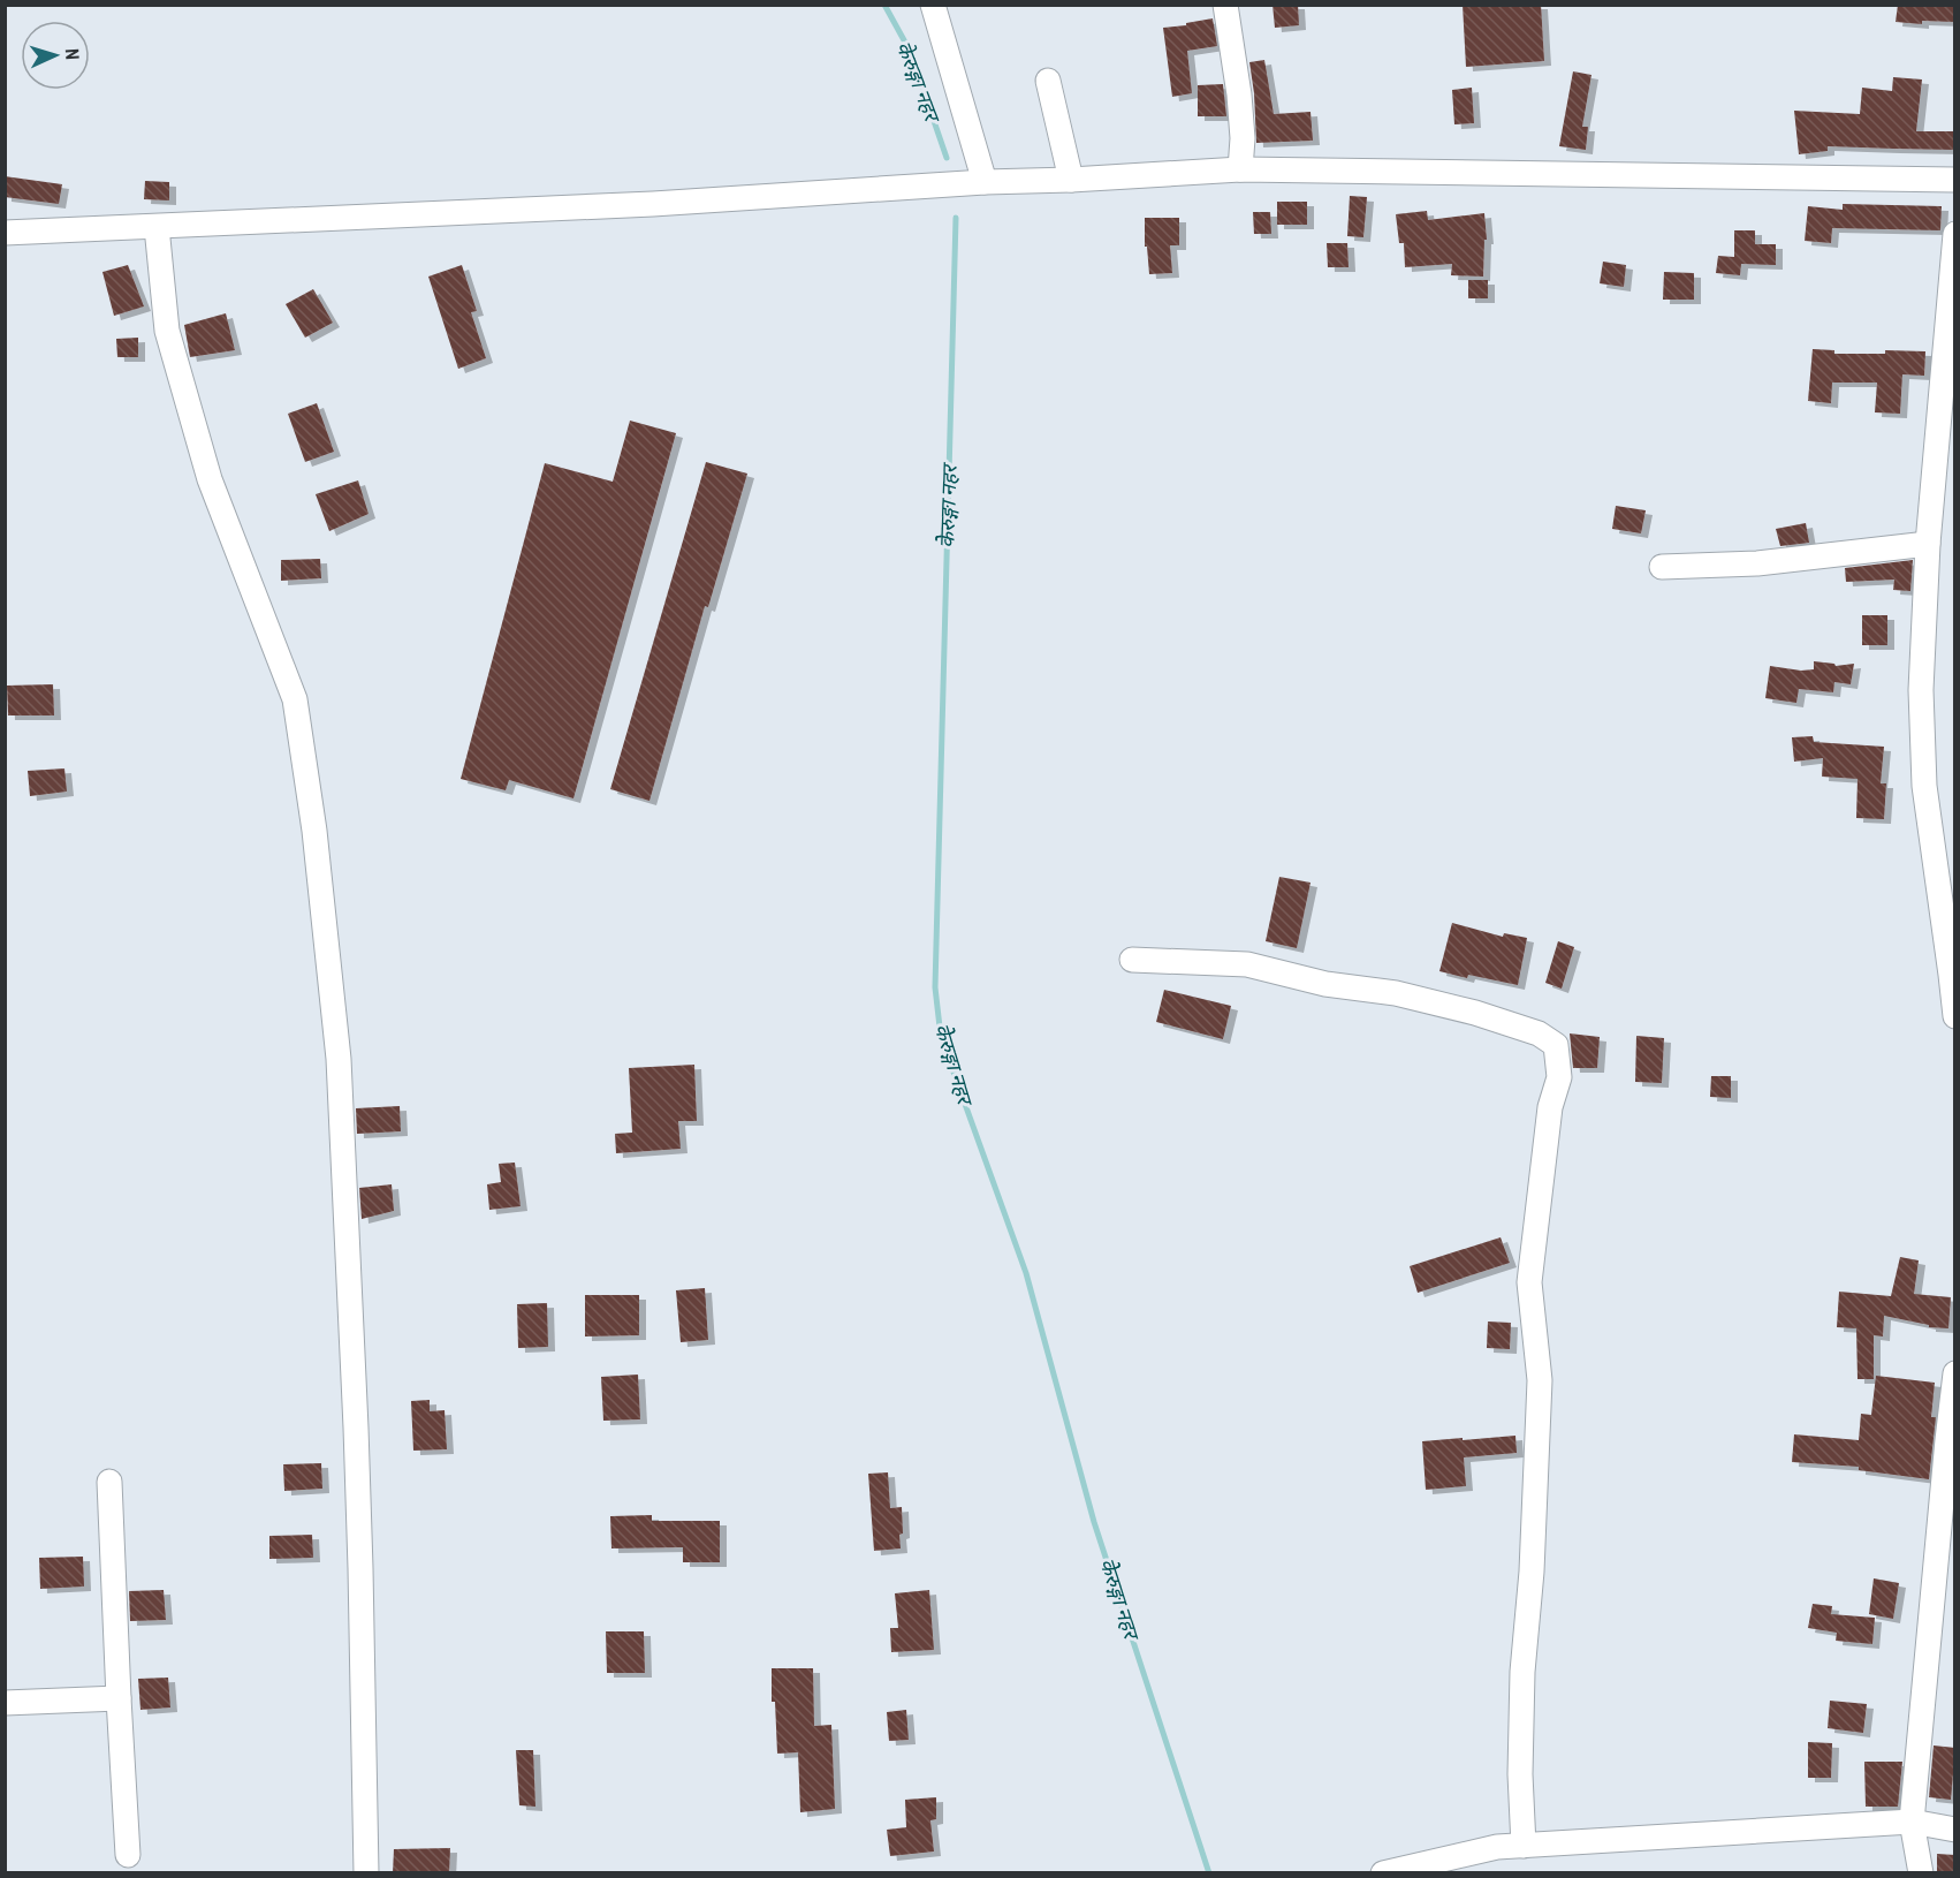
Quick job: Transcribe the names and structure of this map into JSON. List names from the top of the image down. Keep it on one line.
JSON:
{"water":["केरुङ्गा नहर","केेरुङ्गा नहर"],"north":"right"}
